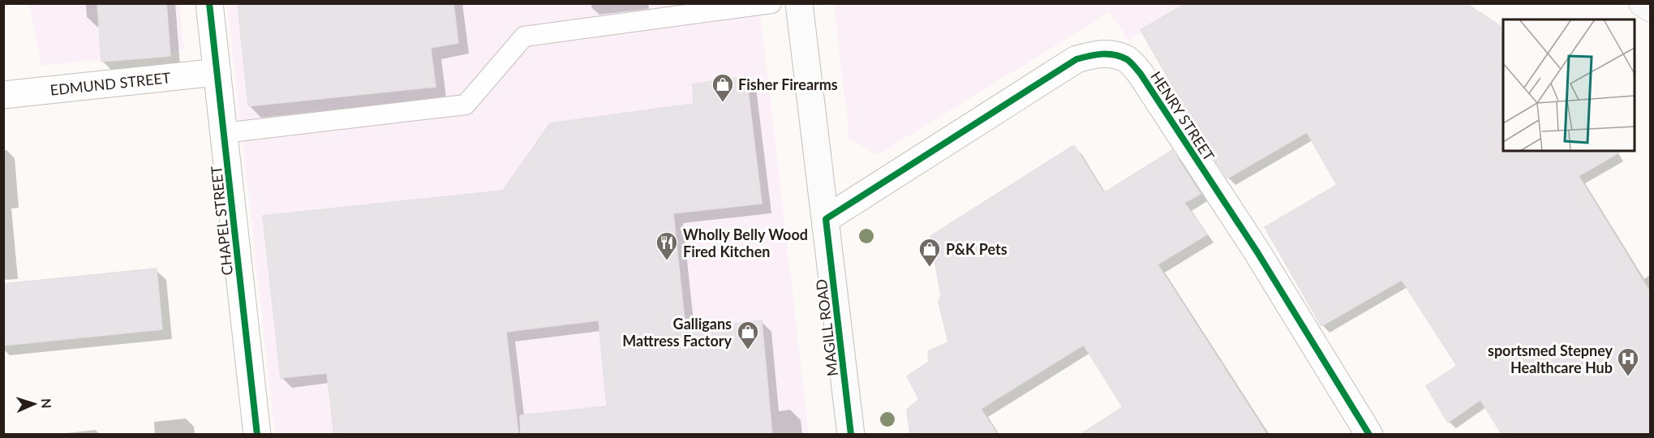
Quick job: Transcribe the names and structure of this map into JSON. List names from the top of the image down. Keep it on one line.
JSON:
{"streets":{"main road":["MAGILL ROAD"],"street":["EDMUND STREET","HENRY STREET","CHAPEL STREET"]},"crossings":[["EDMUND STREET","CHAPEL STREET"],["HENRY STREET","MAGILL ROAD"]],"places":{"shop":["Fisher Firearms","P&K Pets","Galligans Mattress Factory"],"restaurant":["Wholly Belly Wood Fired Kitchen"],"hospital":["sportsmed Stepney Healthcare Hub"]},"north":"right"}
